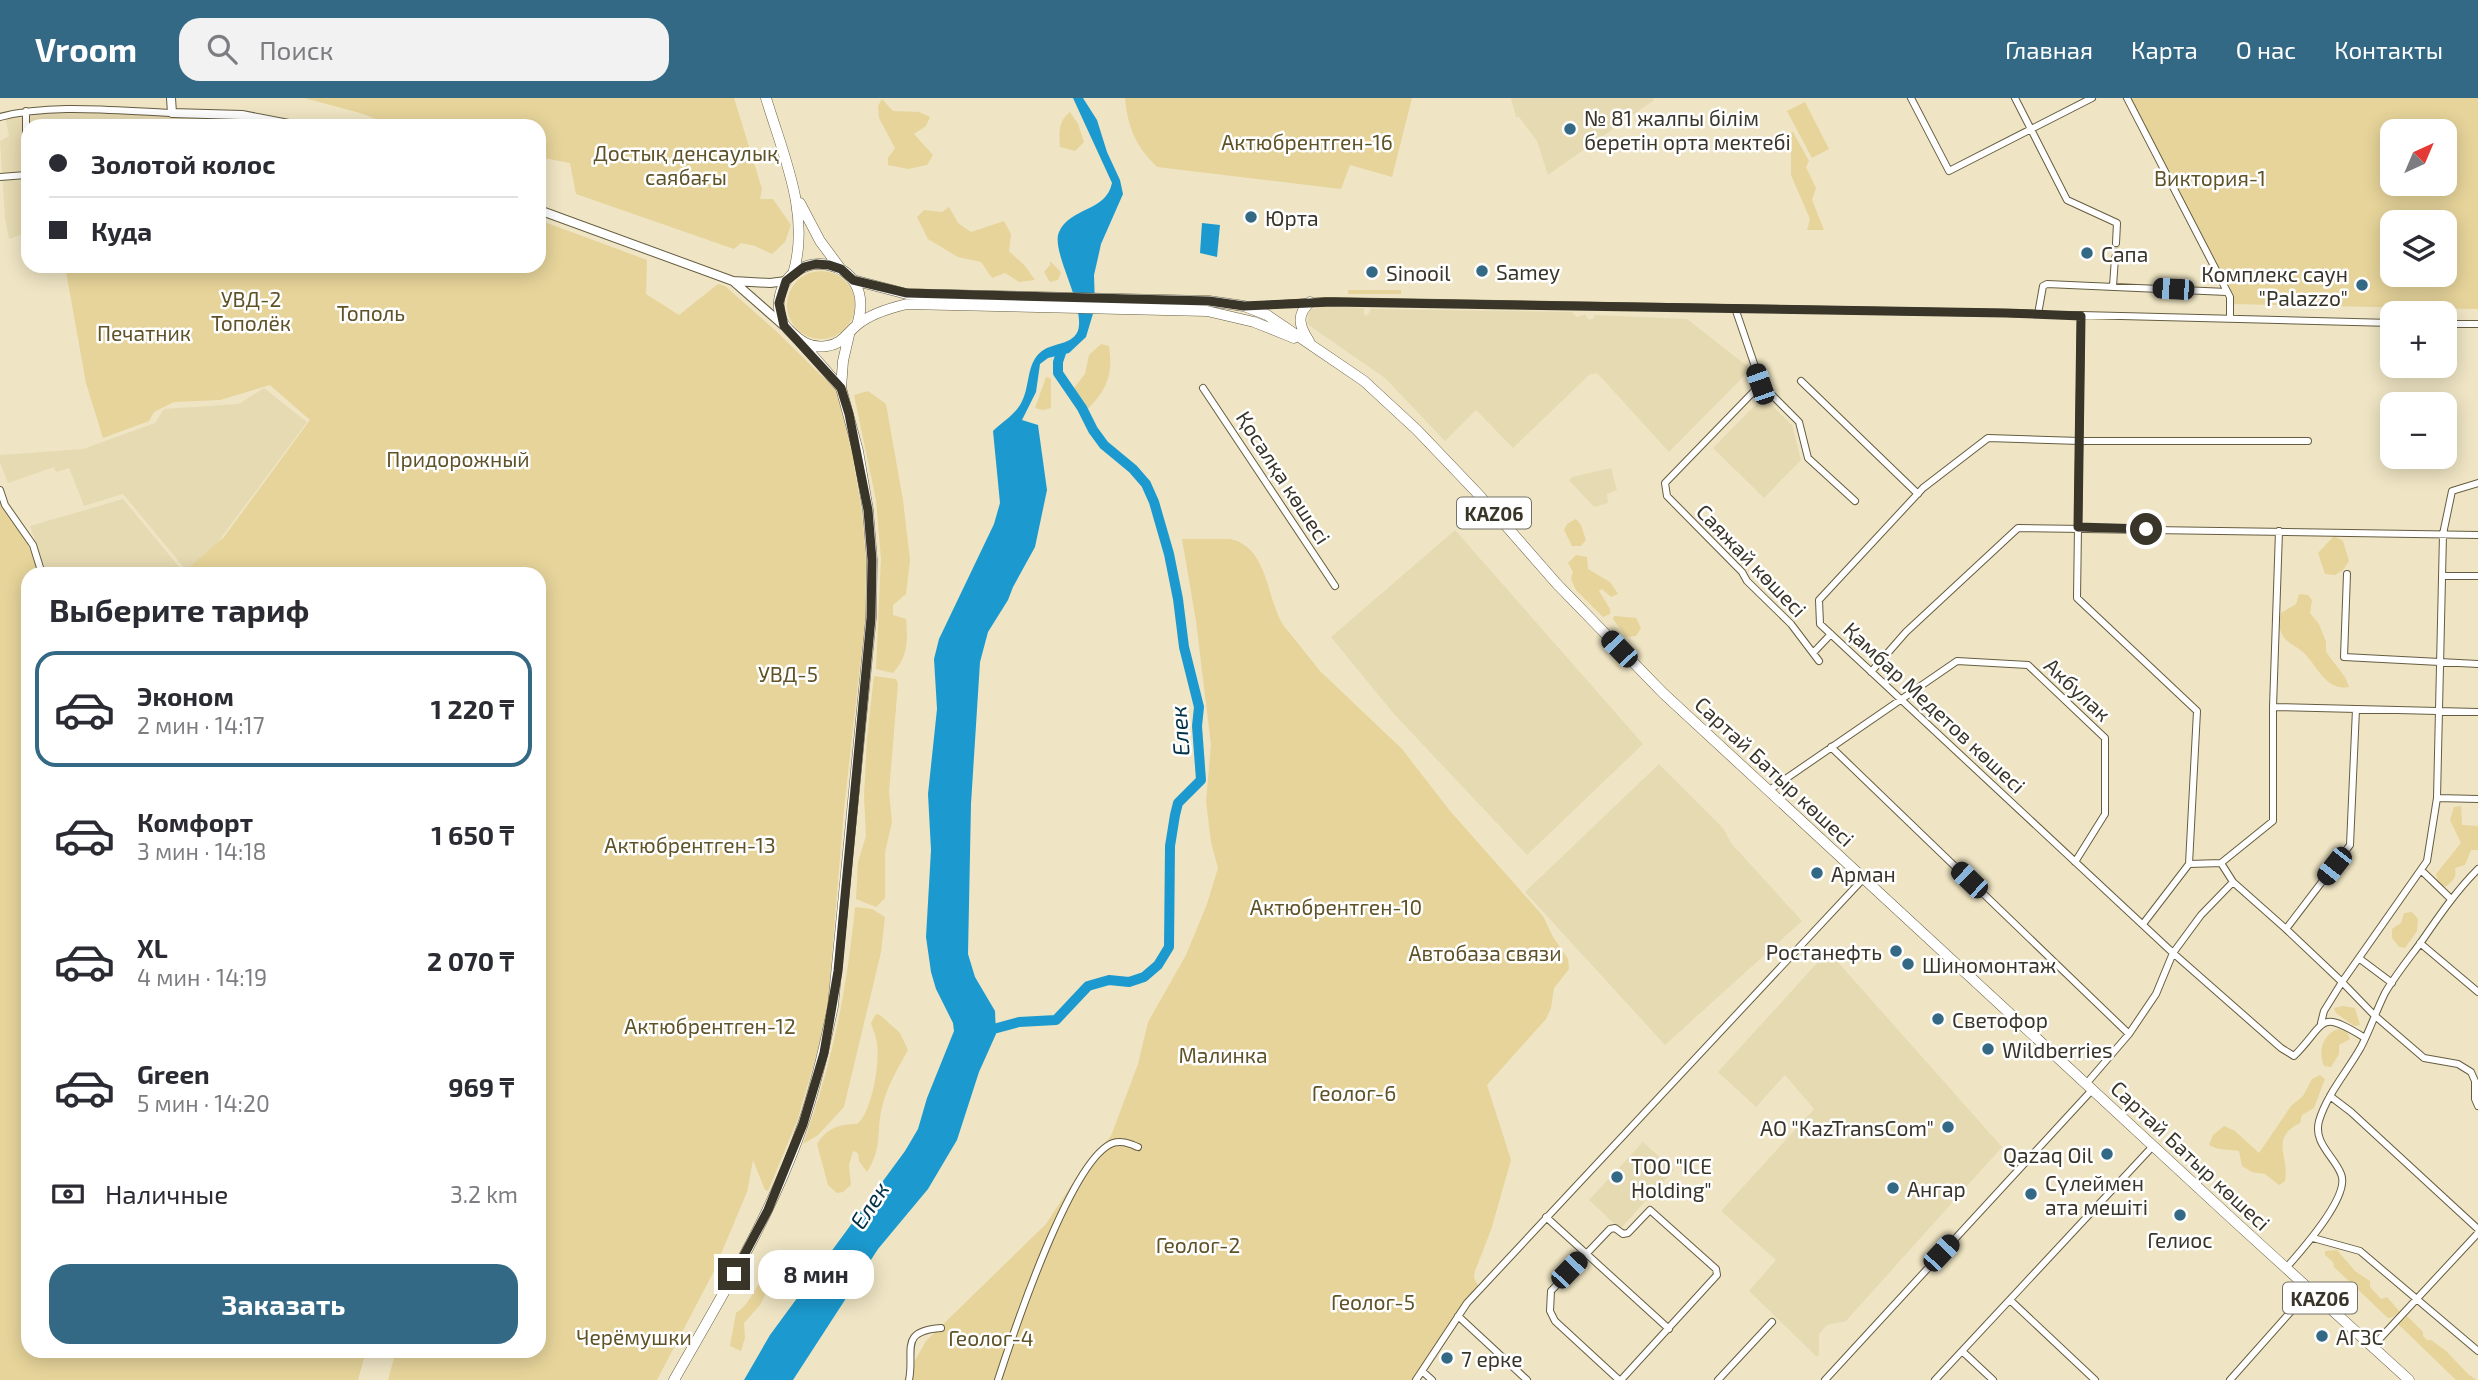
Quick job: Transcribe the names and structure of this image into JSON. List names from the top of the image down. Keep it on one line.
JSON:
{"streets":{"highway":["KАZ06","Сартай Батыр көшесі"],"street":["Қосалқа көшесі","Саяжай көшесі","Акбулак","Қамбар Медетов көшесі"]},"crossings":[["KАZ06","Сартай Батыр көшесі"],["Акбулак","Қамбар Медетов көшесі"],["Акбулак","Сартай Батыр көшесі"]],"water":["Елек"],"parks":["Актюбрентген-16","Достық денсаулық саябағы","Виктория-1","УВД-2 Тополёк","Тополь","Печатник","Придорожный","УВД-5","Актюбрентген-13","Актюбрентген-10","Автобаза связи","Актюбрентген-12","Малинка","Геолог-6","Геолог-2","Геолог-5","Черёмушки","Геолог-4"],"places":["№ 81 жалпы білім беретін орта мектебі","Юрта","Сапа","Samey","Sinooil","Комплекс саун \"Palazzo\"","Арман","Ростанефть","Шиномонтаж","Светофор","Wildberries","АО \"KazTransCom\"","Qazaq Oil","ТОО \"ICE Holding\"","Ангар","Сүлеймен ата мешіті","Гелиос","АГЗС","7 ерке"],"north":"top right","page":{"header":"Vroom","search":"Поиск","nav":["Главная","Карта","О нас","Контакты"],"map_buttons":["+","−"],"banner":["Золотой колос","Куда"],"heading":"Выберите тариф","list":[{"name":"Эконом","note":"2 мин · 14:17","value":"1 220 ₸"},{"name":"Комфорт","note":"3 мин · 14:18","value":"1 650 ₸"},{"name":"XL","note":"4 мин · 14:19","value":"2 070 ₸"},{"name":"Green","note":"5 мин · 14:20","value":"969 ₸"}],"pay":["Наличные","3.2 km"],"bubble":"8 мин","buttons":"Заказать"}}
